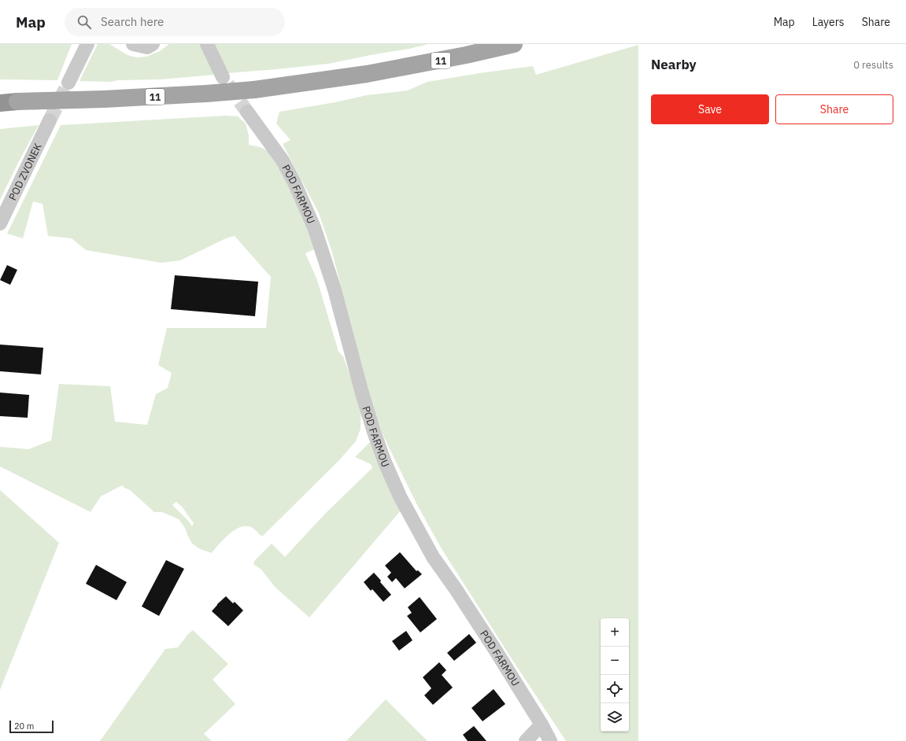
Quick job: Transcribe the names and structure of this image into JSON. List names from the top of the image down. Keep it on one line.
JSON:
{"streets":{"main road":["11"],"street":["POD ZVONEK","POD FARMOU"]},"scale_bar":"20 m","page":{"header":"Map","search":"Search here","nav":["Map","Layers","Share"],"heading":["Nearby","0 results"],"buttons":["Save","Share"],"map_buttons":["+","−"],"scale":"20 m"}}
